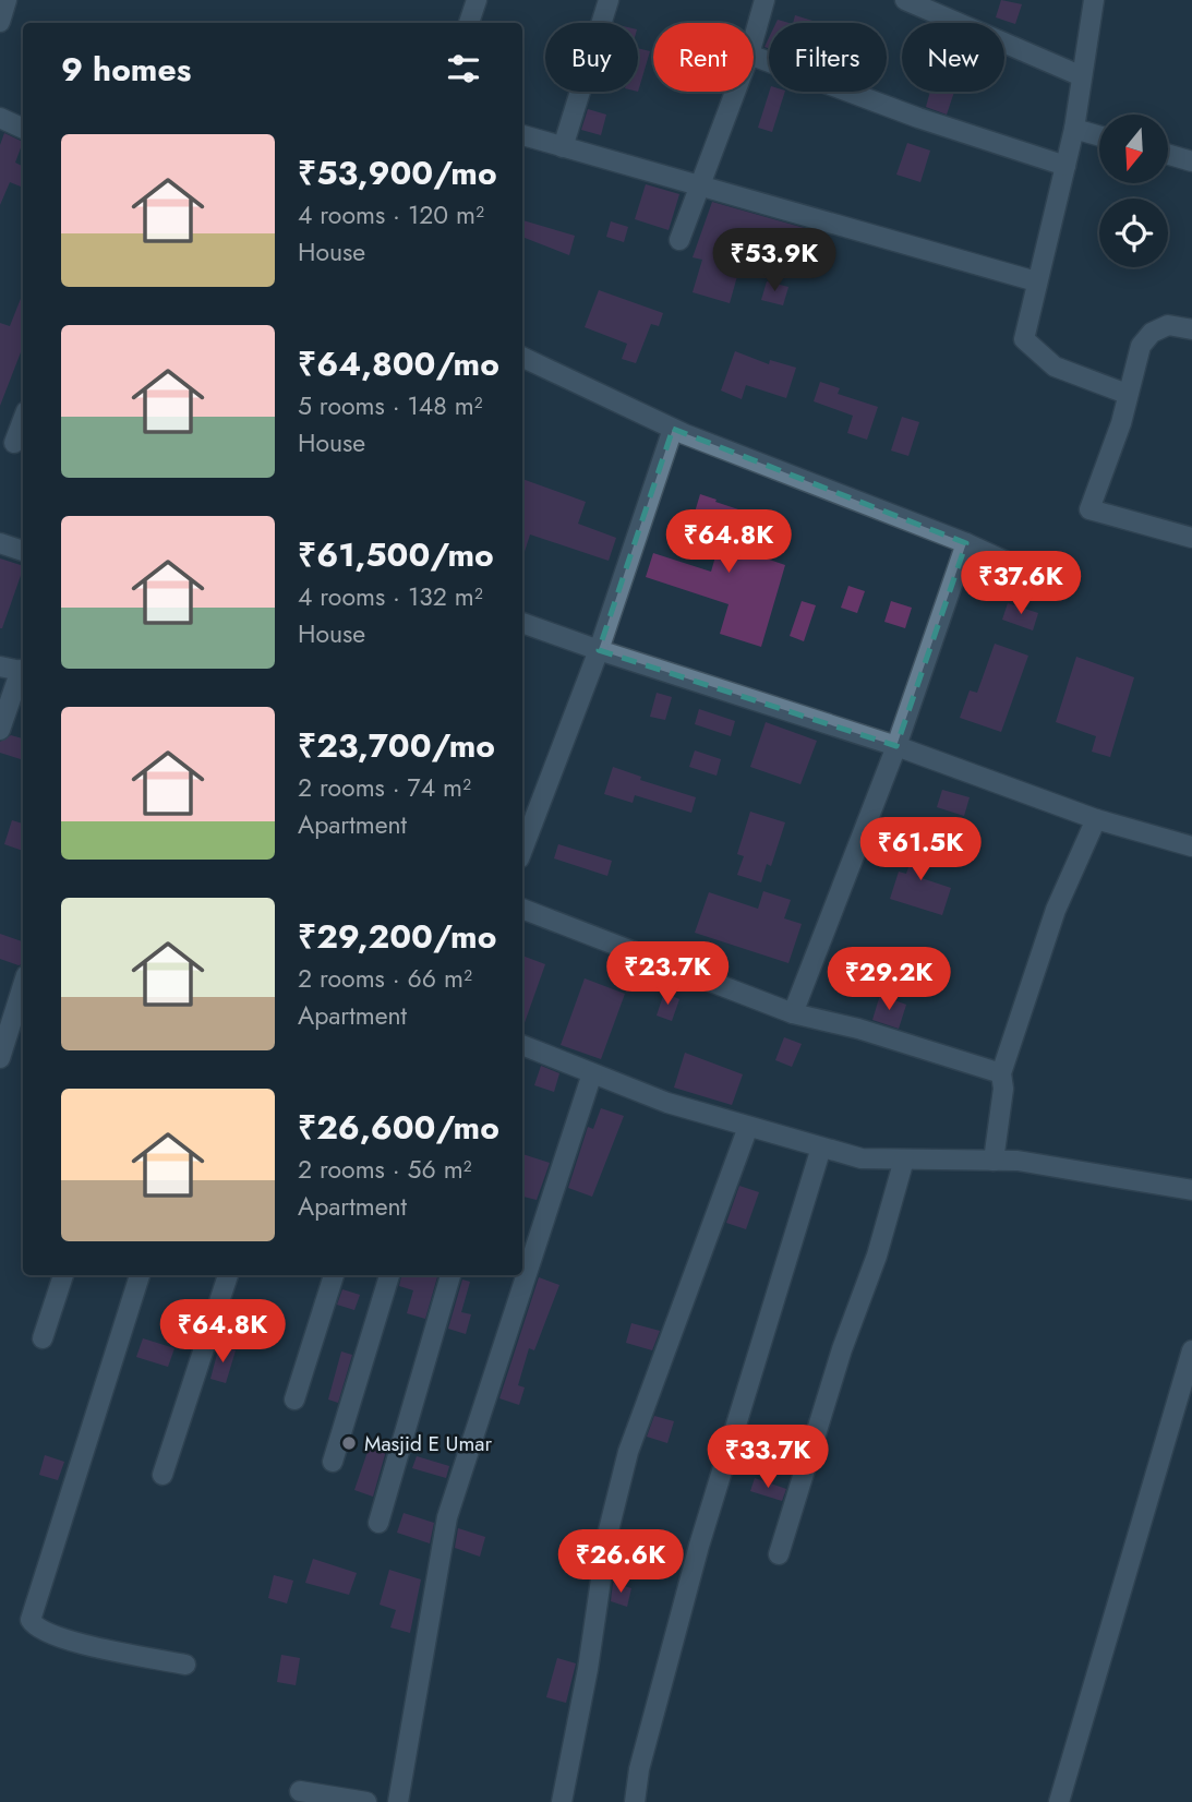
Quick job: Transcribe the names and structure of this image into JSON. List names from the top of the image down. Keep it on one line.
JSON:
{"places":["Masjid E Umar"],"north":"bottom","page":{"chip":["Buy","Rent","Filters","New"],"heading":"9 homes","list":[{"name":"₹53,900/mo","note":"4 rooms · 120 m² · House"},{"name":"₹64,800/mo","note":"5 rooms · 148 m² · House"},{"name":"₹61,500/mo","note":"4 rooms · 132 m² · House"},{"name":"₹23,700/mo","note":"2 rooms · 74 m² · Apartment"},{"name":"₹29,200/mo","note":"2 rooms · 66 m² · Apartment"},{"name":"₹26,600/mo","note":"2 rooms · 56 m² · Apartment"}],"price":["₹53.9K","₹64.8K","₹37.6K","₹61.5K","₹23.7K","₹29.2K","₹64.8K","₹33.7K","₹26.6K"]}}
